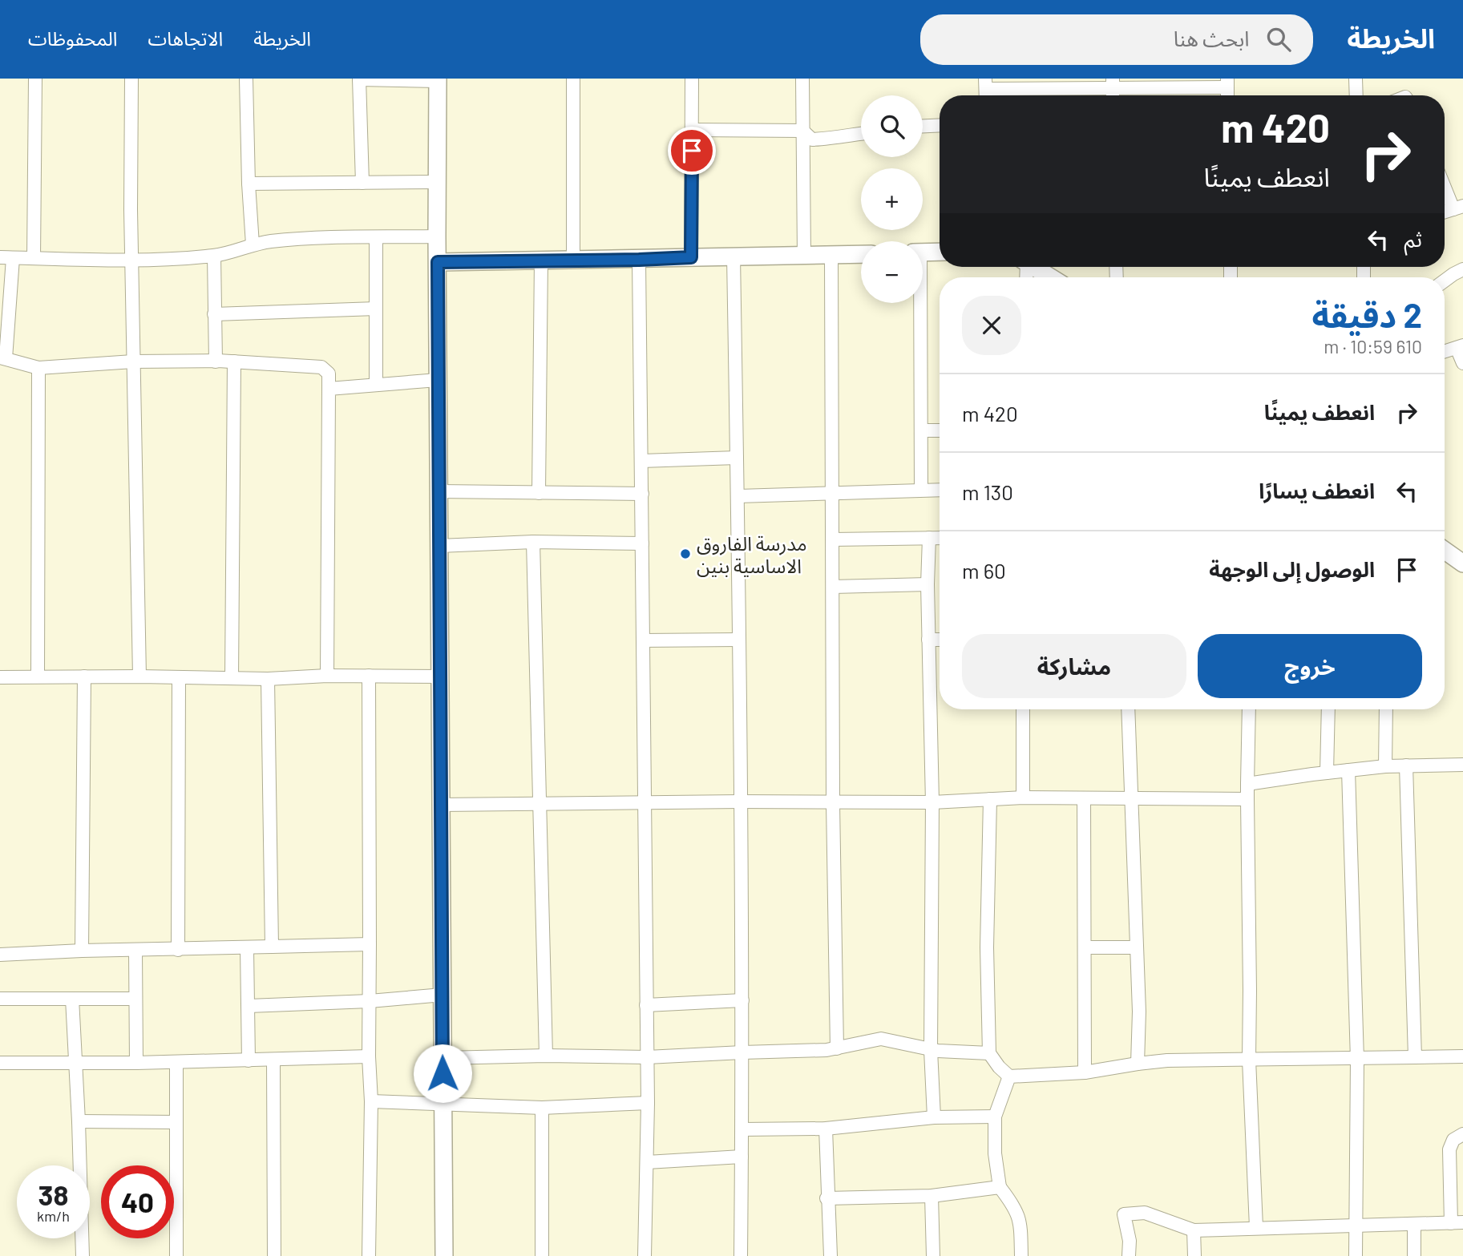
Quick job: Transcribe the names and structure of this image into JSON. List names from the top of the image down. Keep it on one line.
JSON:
{"places":["مدرسة الفاروق الاساسية بنين"],"page":{"header":"الخريطة","search":"ابحث هنا","nav":["الخريطة","الاتجاهات","المحفوظات"],"map_buttons":["+","−"],"turn":["420 m","انعطف يمينًا"],"then":"ثم","heading":["2 دقيقة","610 m · 10:59"],"list":[{"name":"انعطف يمينًا","value":"420 m"},{"name":"انعطف يسارًا","value":"130 m"},{"name":"الوصول إلى الوجهة","value":"60 m"}],"buttons":["خروج","مشاركة"],"speed":"38 km/h","limit":"40"}}
